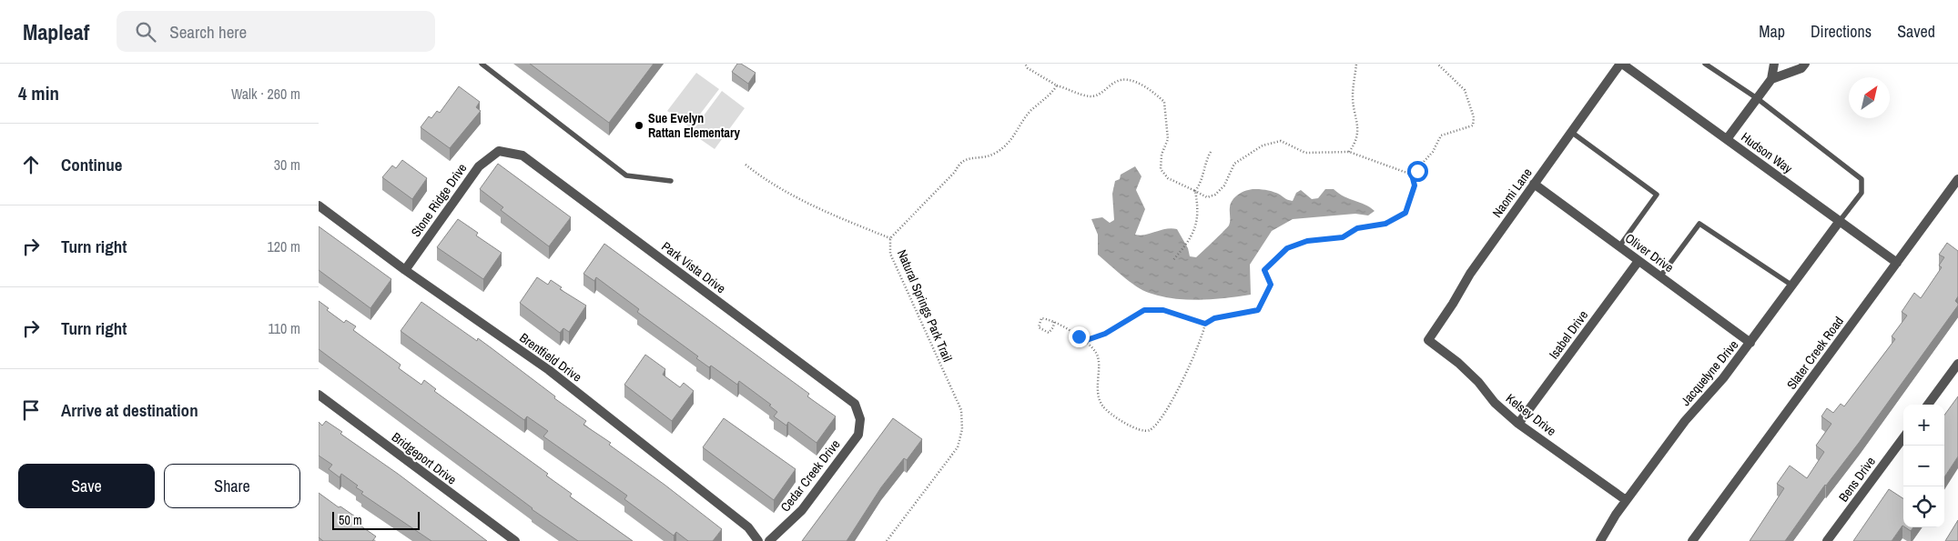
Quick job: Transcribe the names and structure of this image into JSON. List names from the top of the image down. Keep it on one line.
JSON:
{"streets":{"street":["Hudson Way","Naomi Lane","Stone Ridge Drive","Oliver Drive","Park Vista Drive","Isabel Drive","Slater Creek Road","Brentfield Drive","Jacquelyne Drive","Kelsey Drive","Bridgeport Drive","Cedar Creek Drive","Bens Drive"],"path":["Natural Springs Park Trail"]},"crossings":[["Hudson Way","Naomi Lane"],["Hudson Way","Slater Creek Road"],["Hudson Way","Jacquelyne Drive"],["Naomi Lane","Oliver Drive"],["Naomi Lane","Kelsey Drive"],["Stone Ridge Drive","Park Vista Drive"],["Stone Ridge Drive","Brentfield Drive"],["Oliver Drive","Isabel Drive"],["Oliver Drive","Jacquelyne Drive"],["Park Vista Drive","Cedar Creek Drive"],["Isabel Drive","Kelsey Drive"],["Jacquelyne Drive","Kelsey Drive"]],"places":["Sue Evelyn Rattan Elementary"],"scale_bar":"50 m","north":"top right","page":{"header":"Mapleaf","search":"Search here","nav":["Map","Directions","Saved"],"heading":["4 min","Walk · 260 m"],"list":[["Continue","30 m"],["Turn right","120 m"],["Turn right","110 m"],"Arrive at destination"],"map_buttons":["+","−"],"buttons":["Save","Share"],"scale":"50 m"}}
